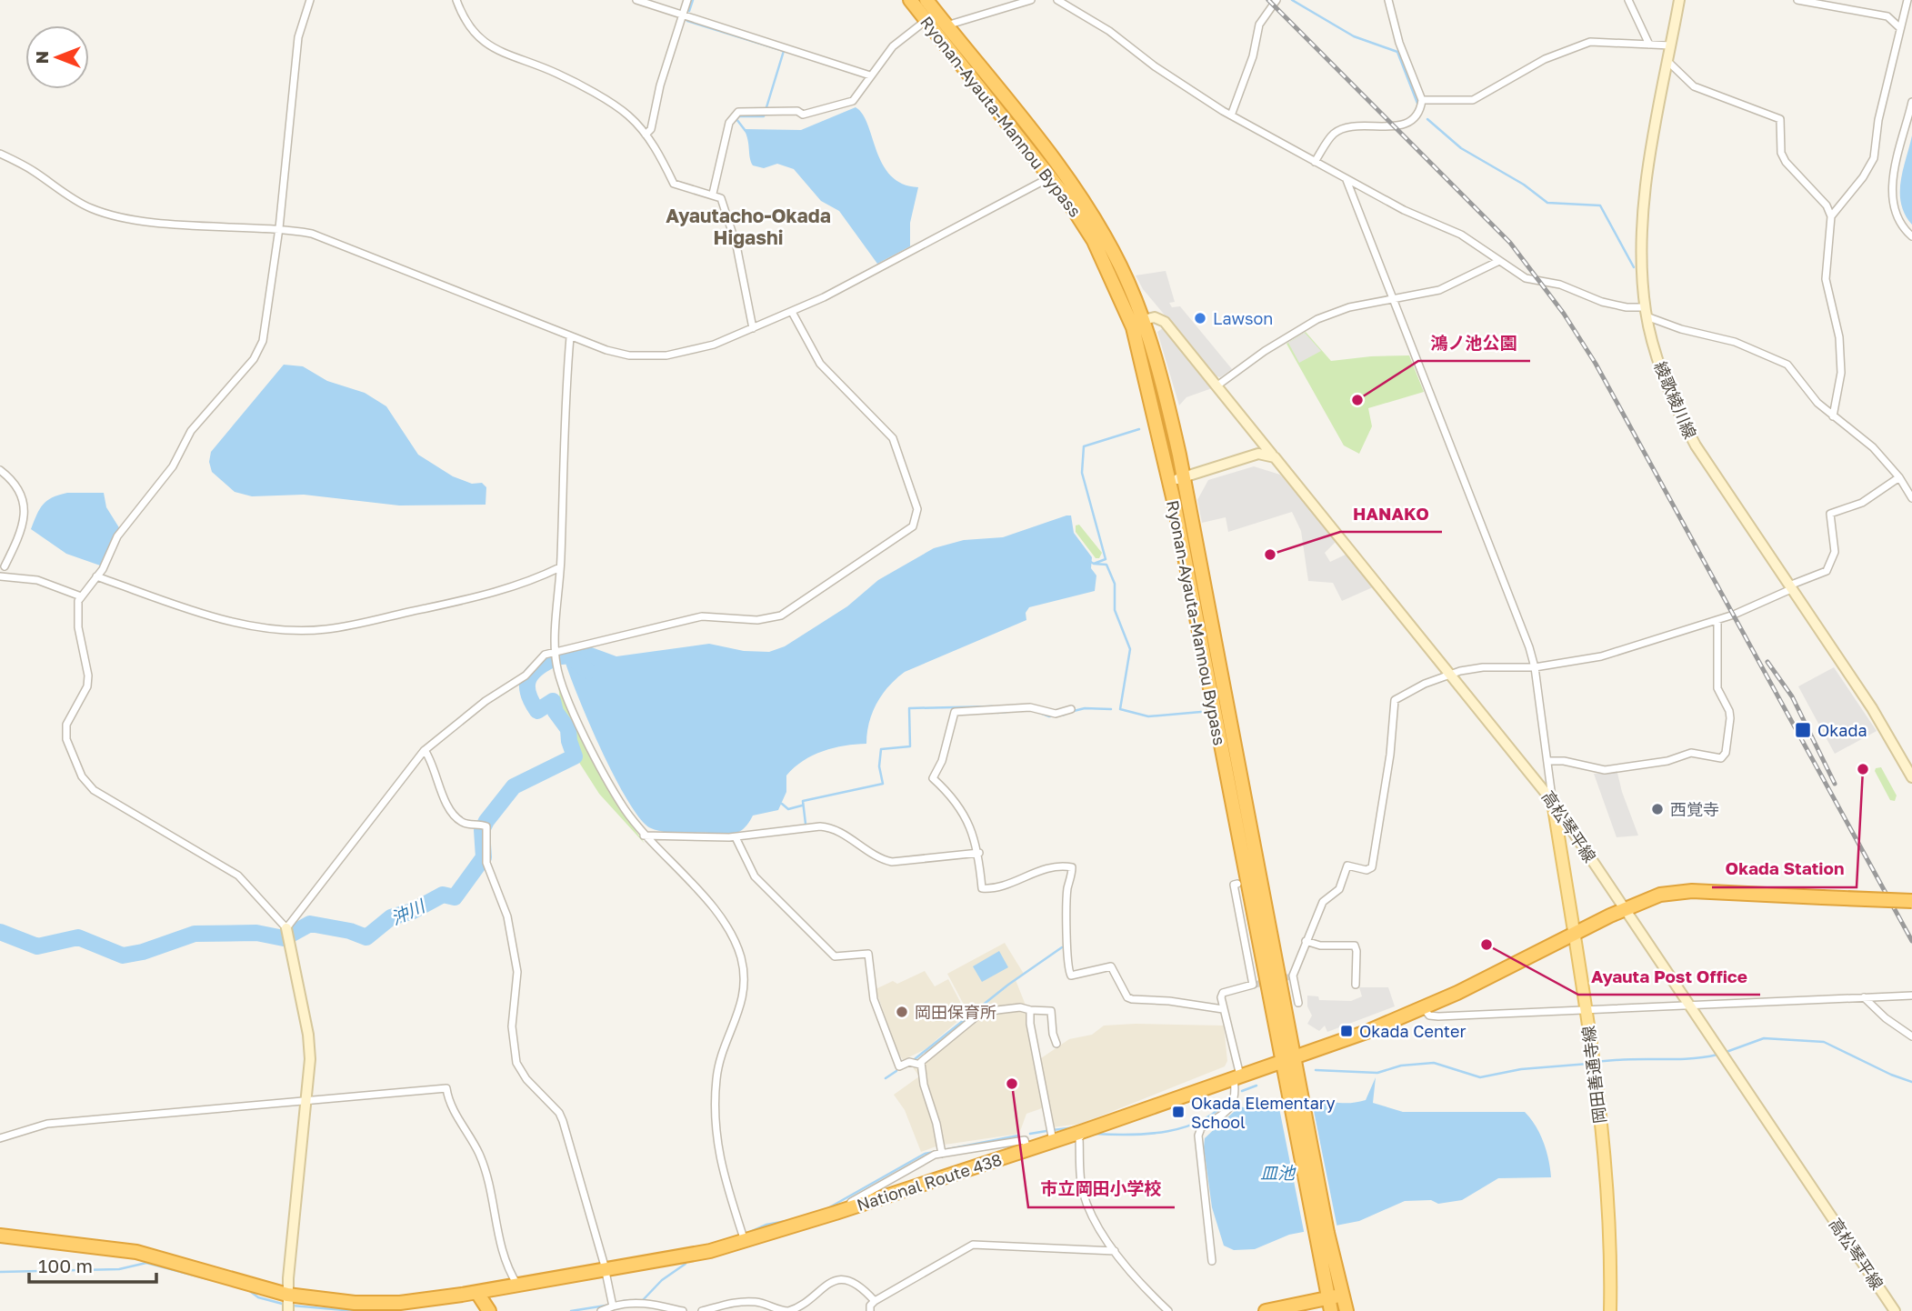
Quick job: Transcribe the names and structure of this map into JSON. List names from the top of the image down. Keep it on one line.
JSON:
{"streets":{"highway":["Ryonan-Ayauta-Mannou Bypass","National Route 438"],"main road":["綾歌綾川線","高松琴平線","岡田善通寺線"]},"crossings":[["Ryonan-Ayauta-Mannou Bypass","高松琴平線"],["Ryonan-Ayauta-Mannou Bypass","National Route 438"],["高松琴平線","岡田善通寺線"],["高松琴平線","National Route 438"],["岡田善通寺線","National Route 438"]],"districts":["Ayautacho-Okada Higashi"],"water":["沖川","皿池"],"places":{"other":["Lawson","鴻ノ池公園","HANAKO","Okada Station","西覚寺","Ayauta Post Office","岡田保育所","市立岡田小学校"],"transit":["Okada","Okada Center","Okada Elementary School"]},"scale_bar":"100 m","north":"left"}
